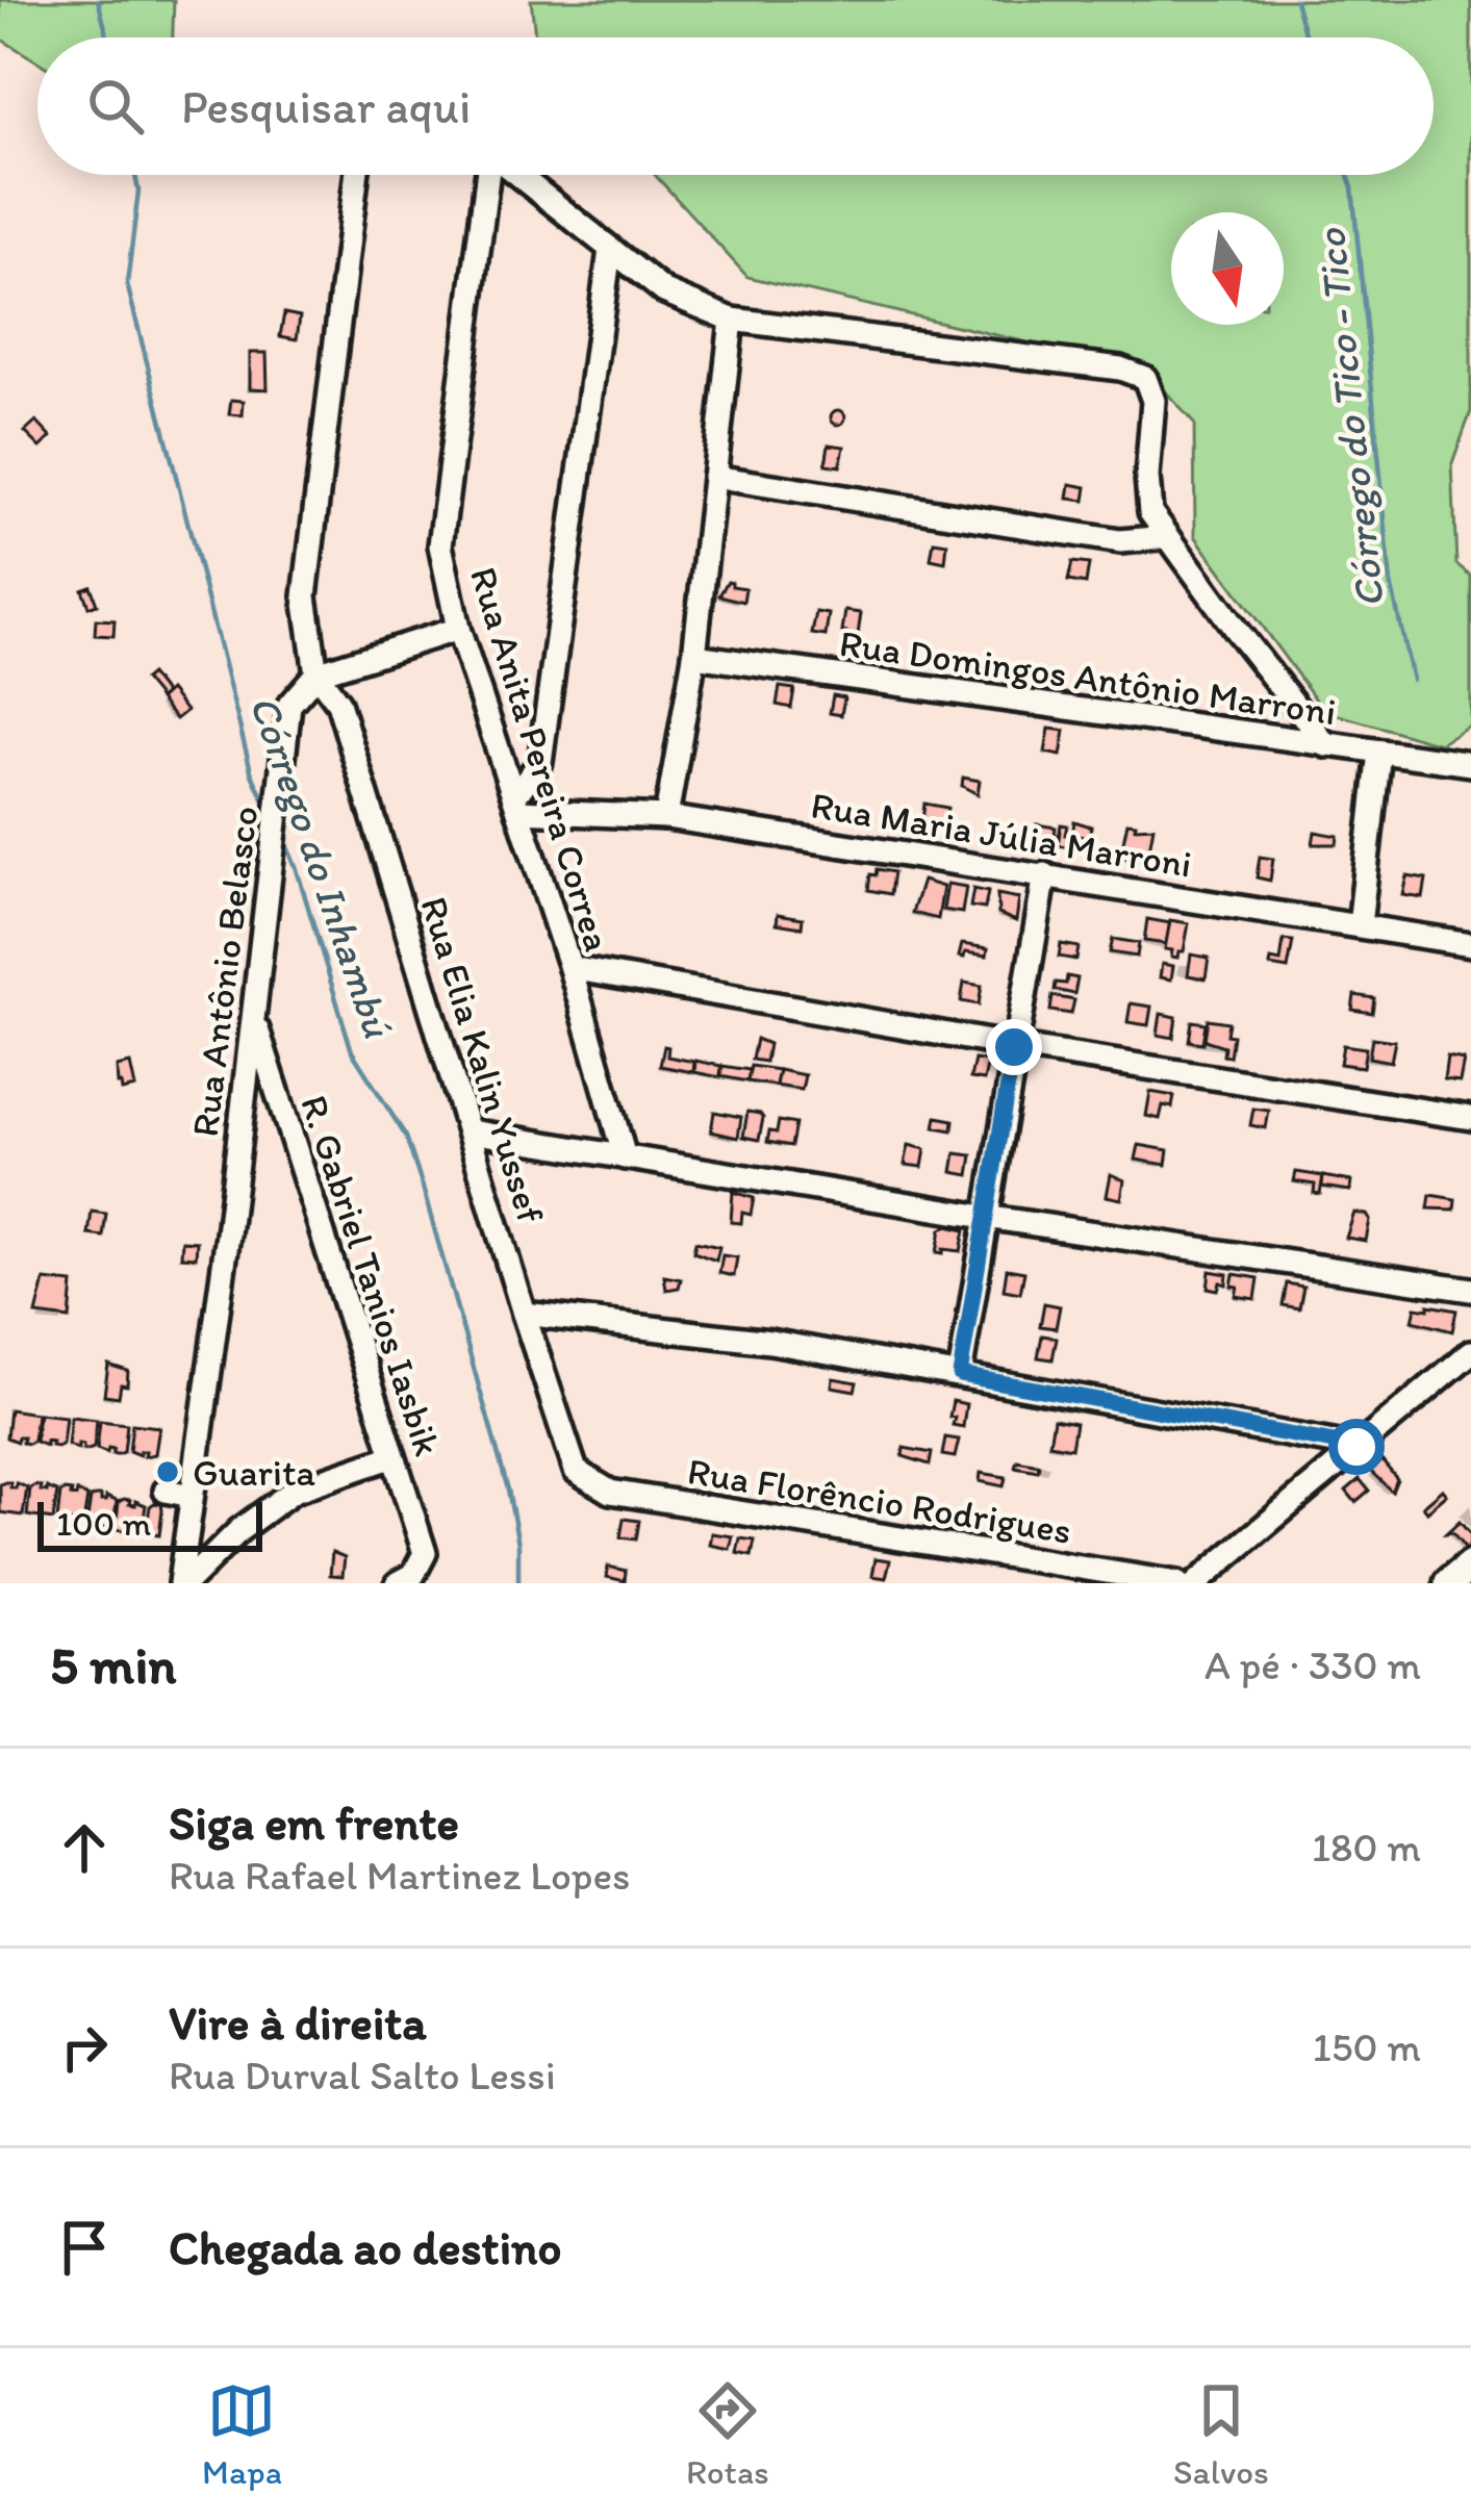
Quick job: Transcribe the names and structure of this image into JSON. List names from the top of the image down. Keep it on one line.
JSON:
{"streets":{"street":["Rua Domingos Antônio Marroni","Rua Anita Pereira Correa","Rua Maria Júlia Marroni","Rua Antônio Belasco","Rua Elia Kalin Yussef","R. Gabriel Tanios Iasbik","Rua Florêncio Rodrigues"]},"crossings":[["Rua Anita Pereira Correa","Rua Maria Júlia Marroni"],["Rua Antônio Belasco","Rua Elia Kalin Yussef"],["Rua Antônio Belasco","R. Gabriel Tanios Iasbik"],["Rua Elia Kalin Yussef","Rua Florêncio Rodrigues"]],"water":["Córrego do Tico - Tico","Córrego do Inhambú"],"places":["Guarita"],"scale_bar":"100 m","north":"bottom","page":{"search":"Pesquisar aqui","scale":"100 m","heading":["5 min","A pé · 330 m"],"list":[["Siga em frente","Rua Rafael Martinez Lopes","180 m"],["Vire à direita","Rua Durval Salto Lessi","150 m"],"Chegada ao destino"],"nav":["Mapa","Rotas","Salvos"]}}
